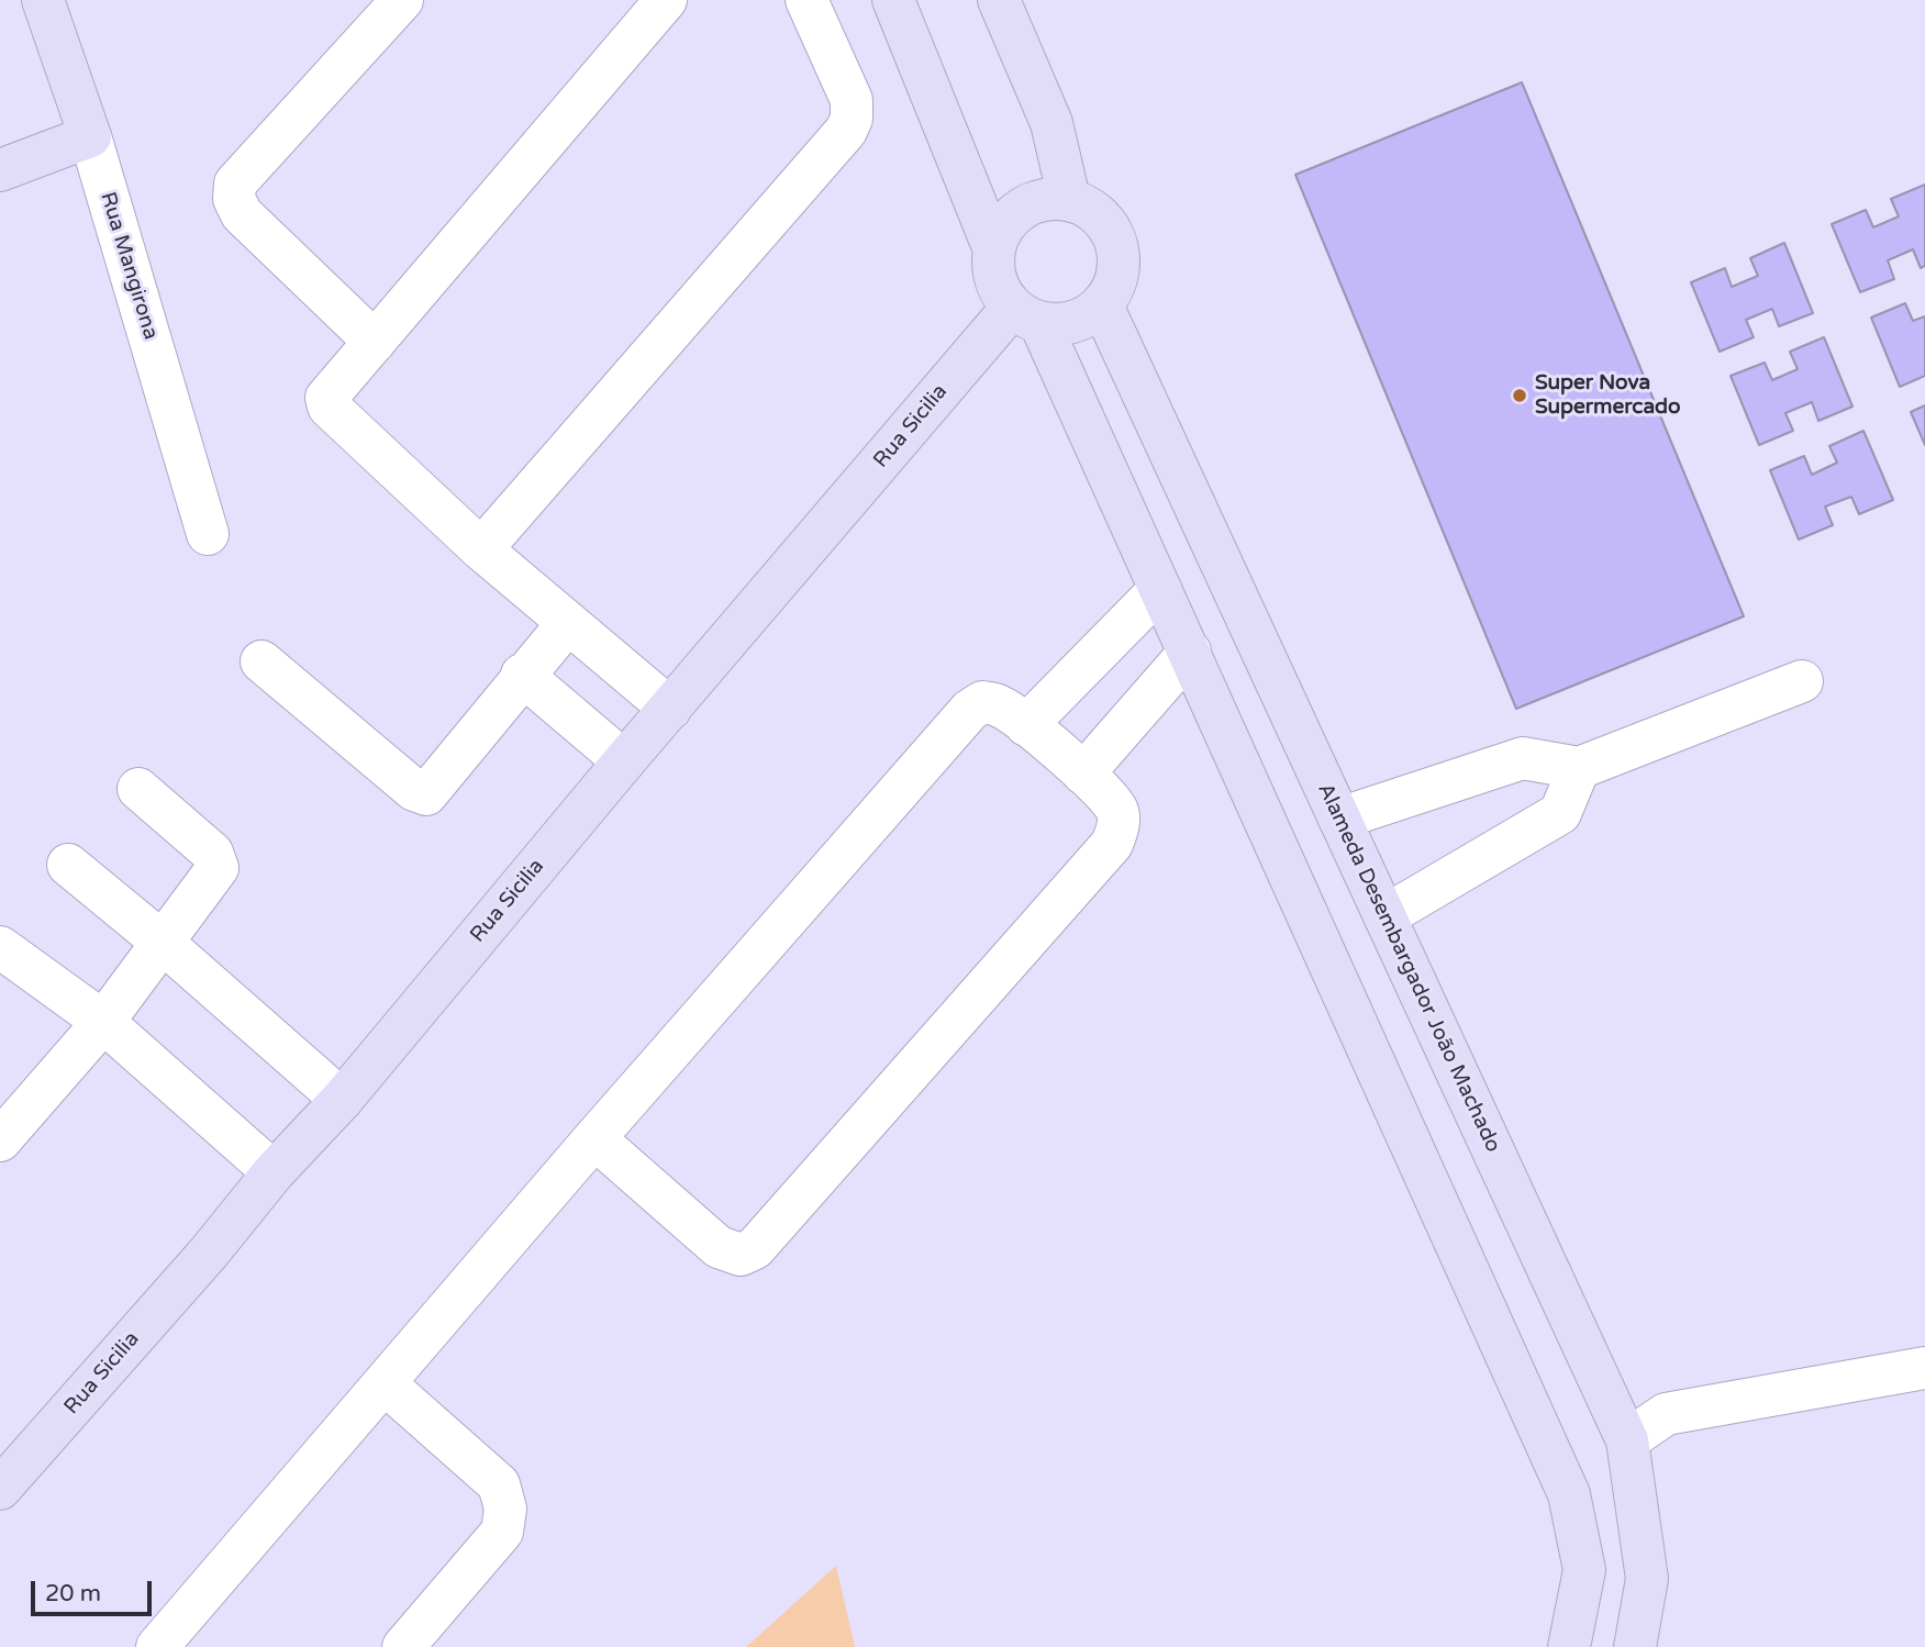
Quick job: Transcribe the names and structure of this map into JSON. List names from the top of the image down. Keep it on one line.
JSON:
{"streets":{"street":["Rua Mangirona","Rua Sicilia","Alameda Desembargador João Machado"]},"crossings":[["Rua Sicilia","Alameda Desembargador João Machado"]],"places":["Super Nova Supermercado"],"scale_bar":"20 m"}
